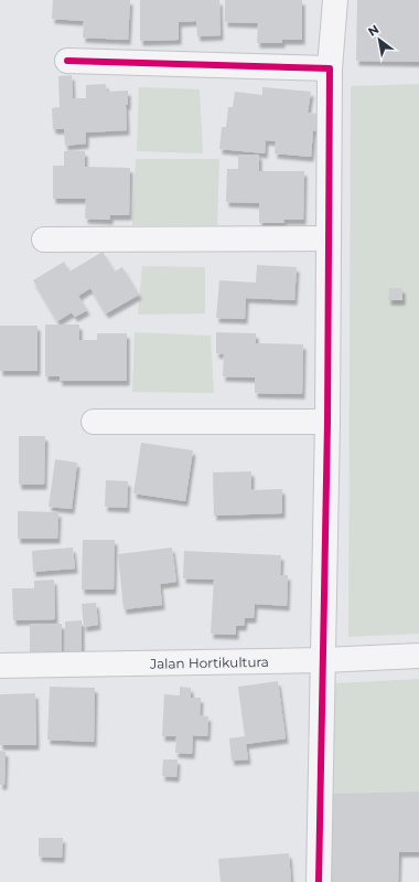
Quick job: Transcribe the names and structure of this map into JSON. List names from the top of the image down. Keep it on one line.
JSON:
{"streets":{"street":["Jalan Hortikultura"]},"north":"top left"}
